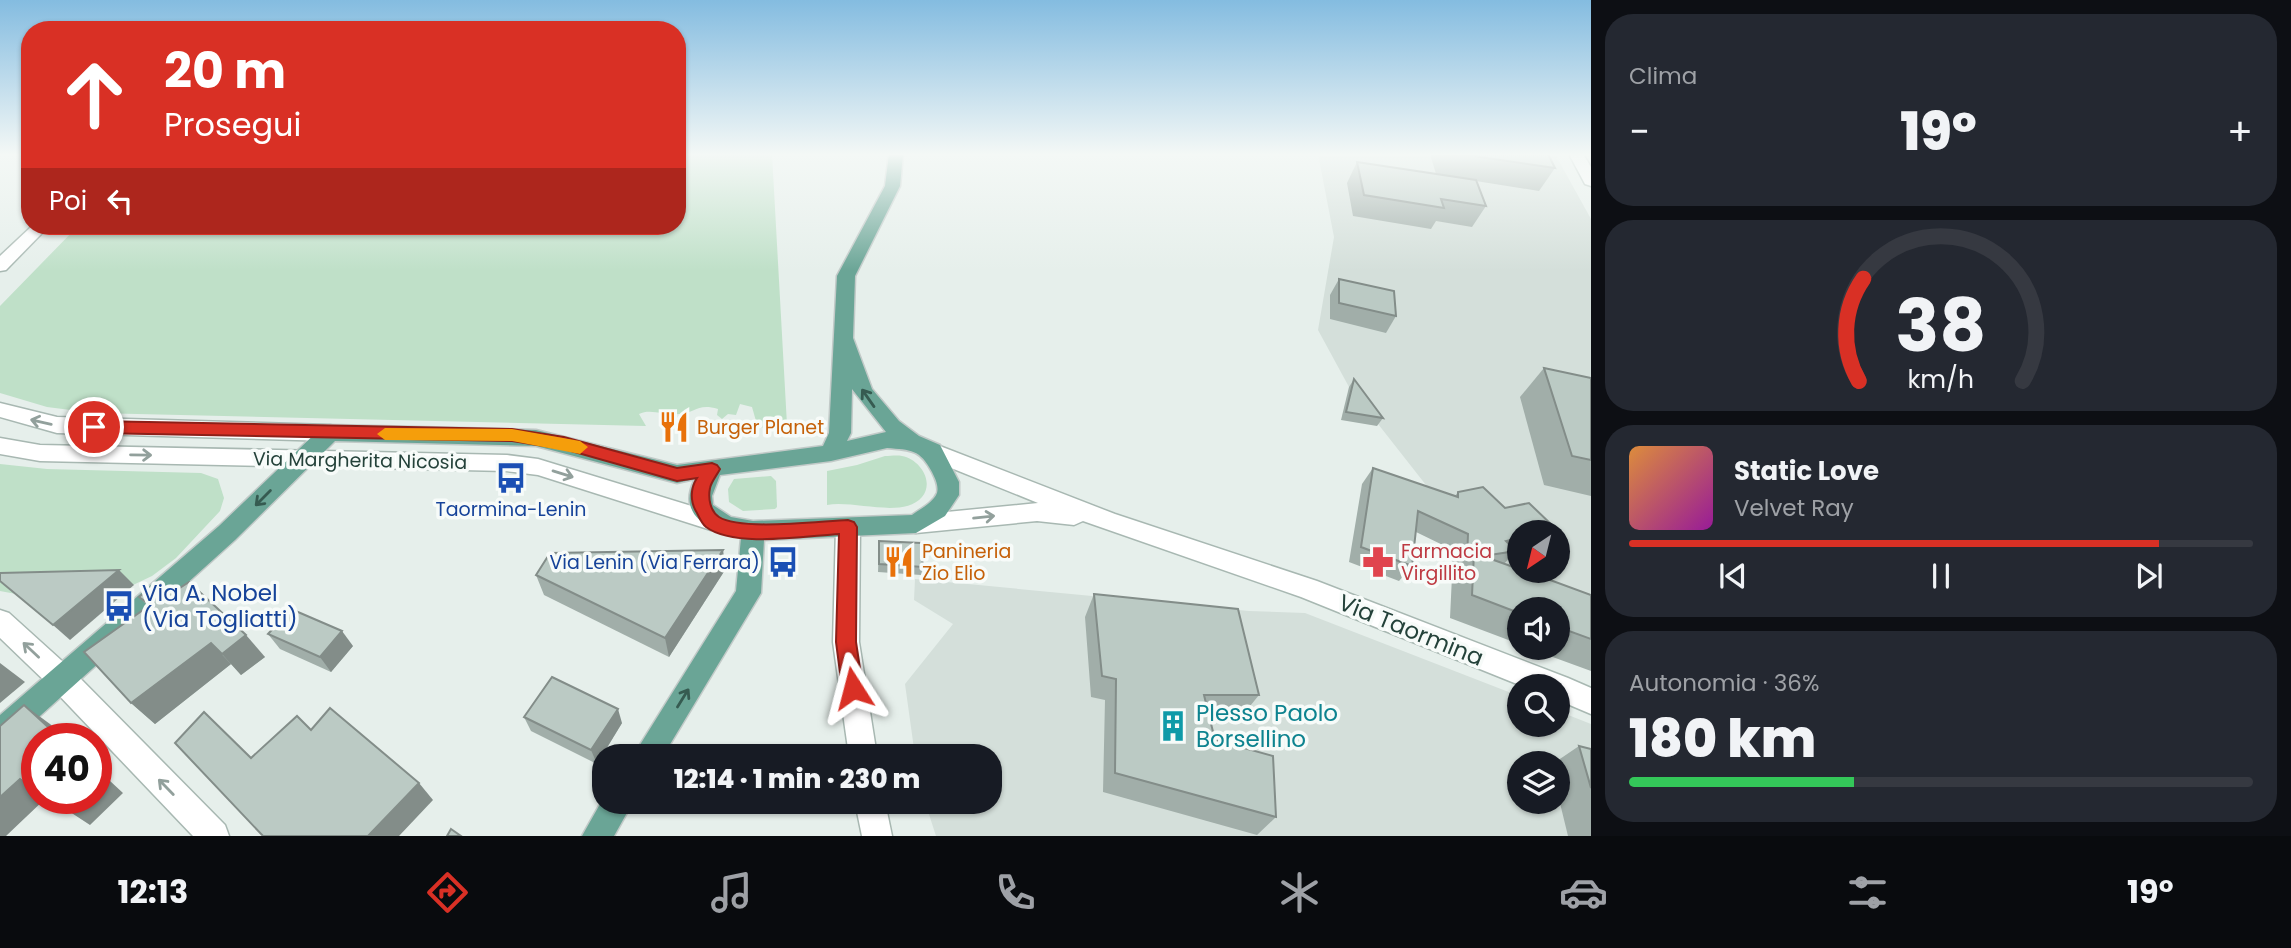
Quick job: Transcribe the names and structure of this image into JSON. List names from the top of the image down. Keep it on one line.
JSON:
{"streets":{"main road":["Via Margherita Nicosia"],"street":["Via Taormina"]},"places":{"restaurant":["Burger Planet","Panineria Zio Elio"],"bus stop":["Taormina-Lenin","Via Lenin (Via Ferrara)","Via A. Nobel (Via Togliatti)"],"pharmacy":["Farmacia Virgillito"],"building":["Plesso Paolo Borsellino"]},"north":"bottom left","page":{"tile":["Clima",["Autonomia · 36%","180 km"]],"turn":["20 m","Prosegui"],"heat":["−","19°","+"],"then":"Poi","song":["Static Love","Velvet Ray"],"limit":"40","trip":"12:14 · 1 min · 230 m","tabs":["12:13","19°"],"gauge":["38","km/h"]}}
